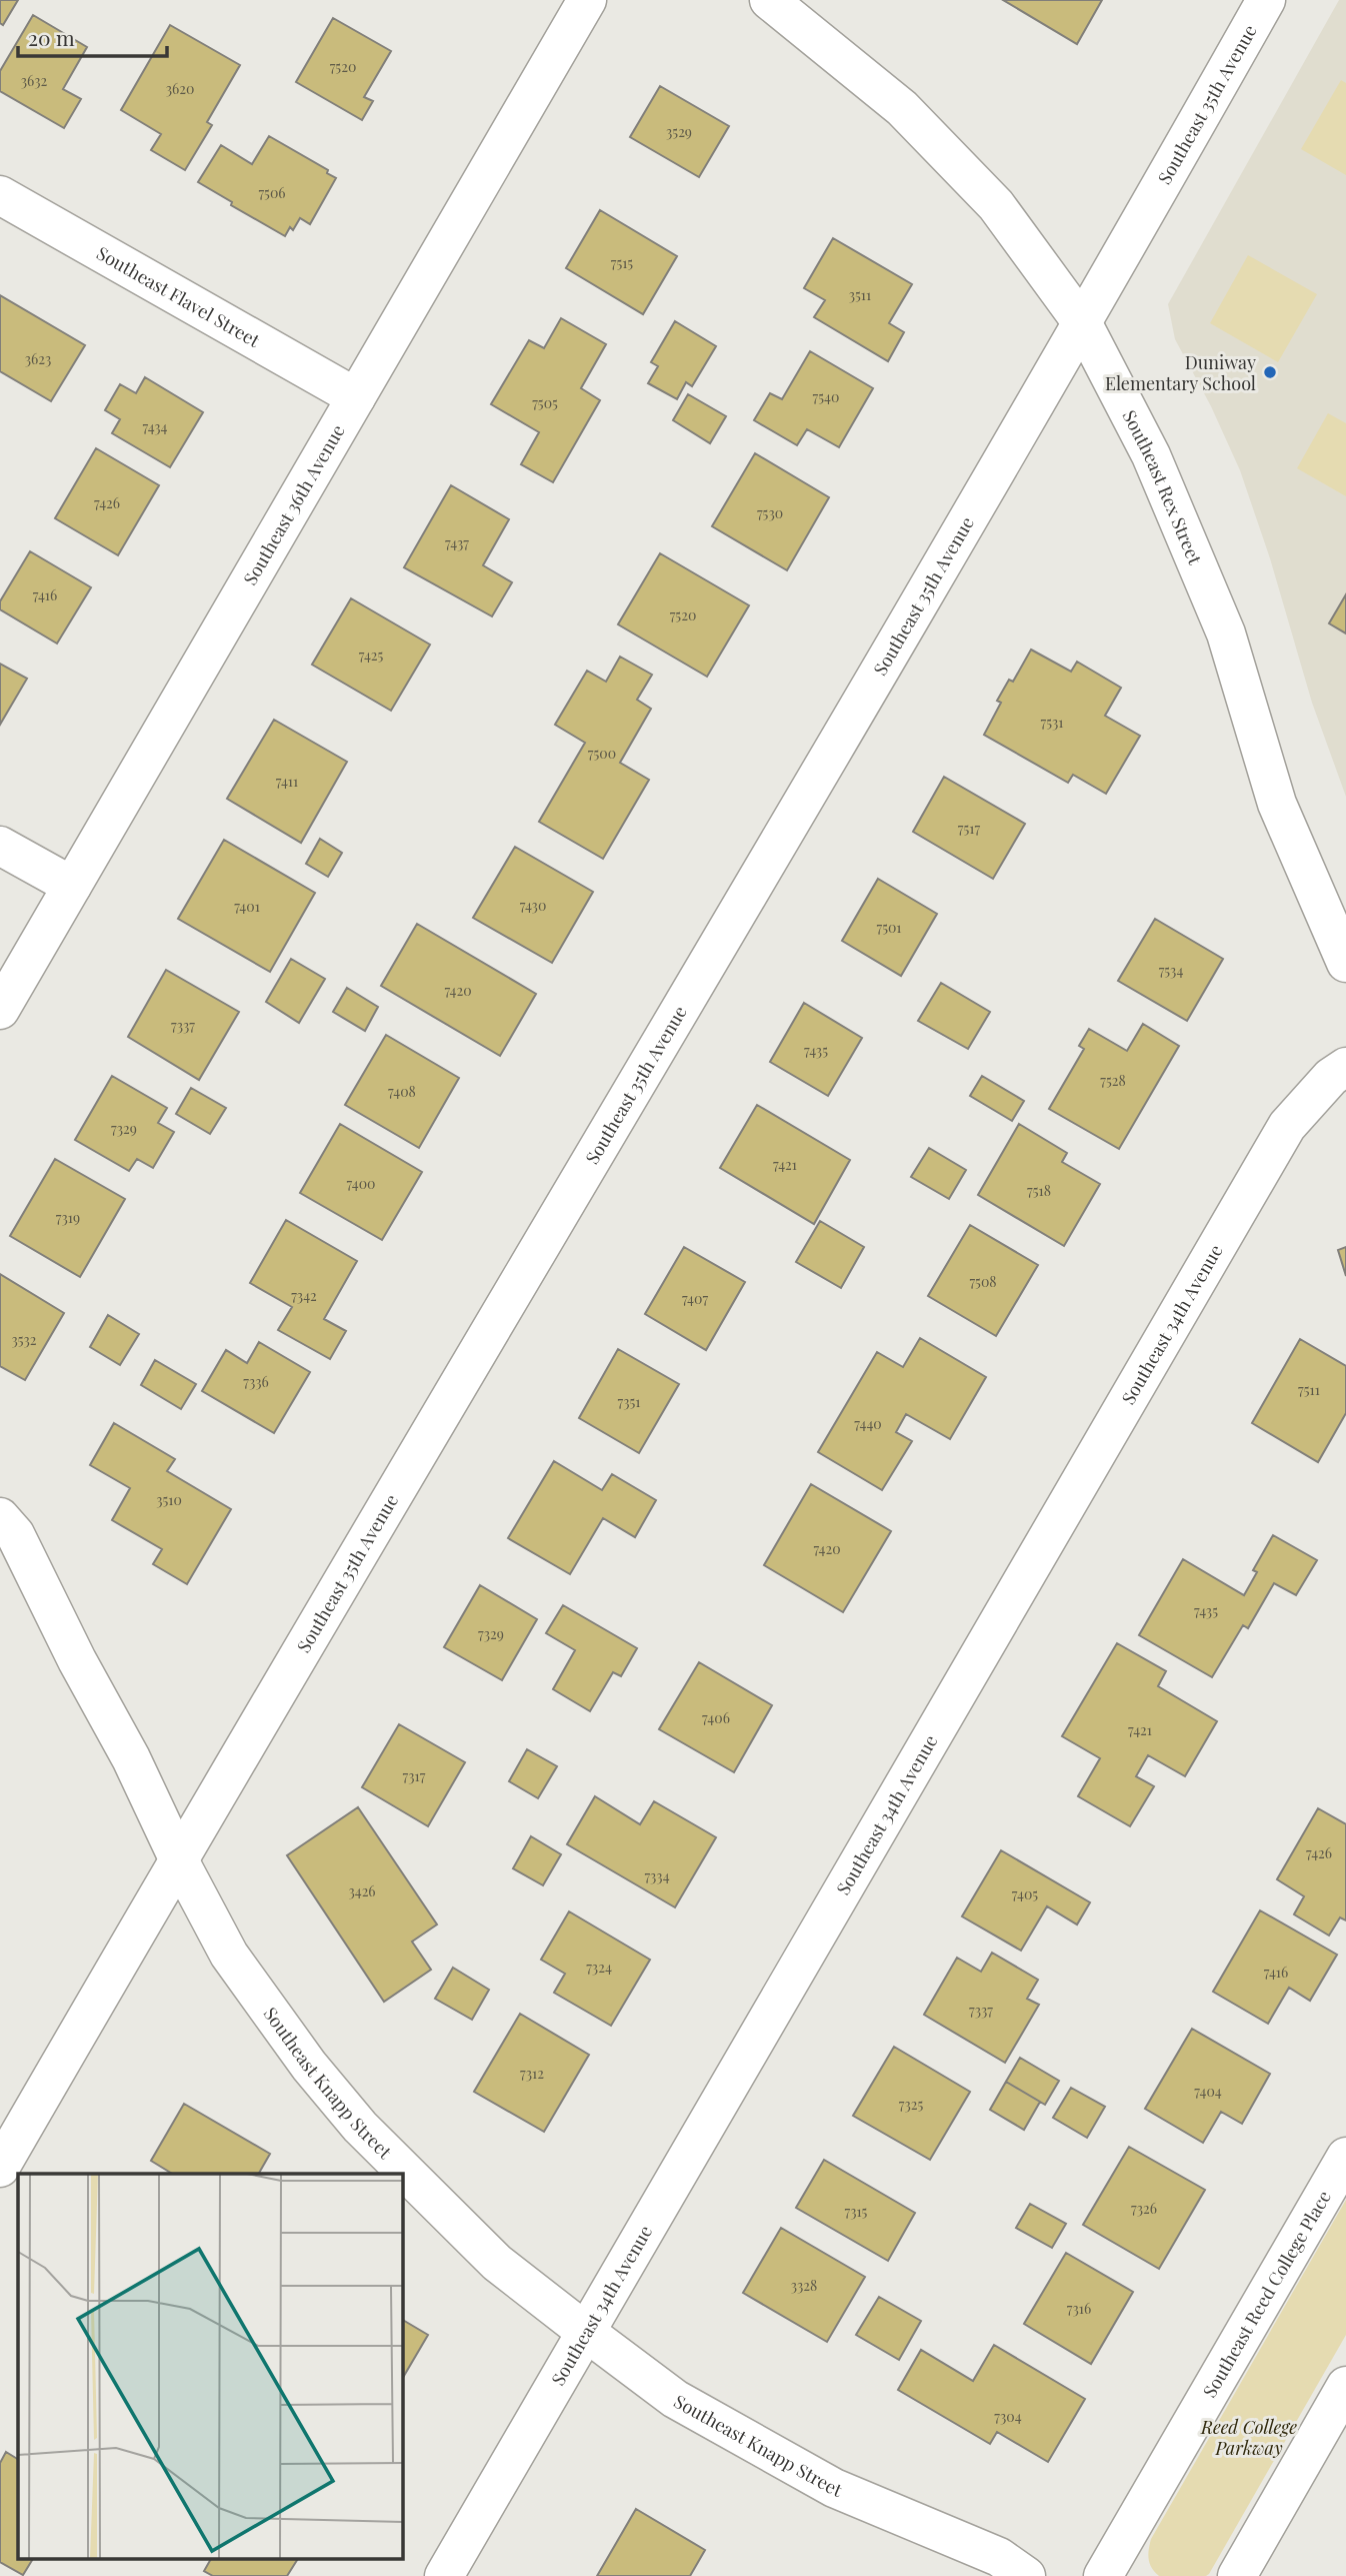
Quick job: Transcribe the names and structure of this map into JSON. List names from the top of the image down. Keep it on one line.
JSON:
{"streets":{"street":["Southeast 35th Avenue","Southeast Flavel Street","Southeast Rex Street","Southeast 36th Avenue","Southeast 34th Avenue","Southeast Knapp Street","Southeast Reed College Place"]},"crossings":[["Southeast 35th Avenue","Southeast Rex Street"],["Southeast 35th Avenue","Southeast Knapp Street"],["Southeast Flavel Street","Southeast 36th Avenue"],["Southeast 34th Avenue","Southeast Knapp Street"]],"parks":["Reed College Parkway"],"places":["Duniway Elementary School"],"house_numbers":["7520","3632","3620","3529","7506","7515","3511","3623","7540","7505","7434","7426","7530","7437","7416","7520","7425","7531","7500","7411","7517","7430","7401","7501","7534","7420","7337","7435","7528","7408","7329","7421","7400","7518","7319","7508","7342","7407","3532","7336","7511","7351","7440","3510","7420","7435","7329","7406","7421","7317","7426","7334","3426","7405","7324","7416","7337","7312","7404","7325","7326","7315","3328","7316","7304"],"scale_bar":"20 m"}
